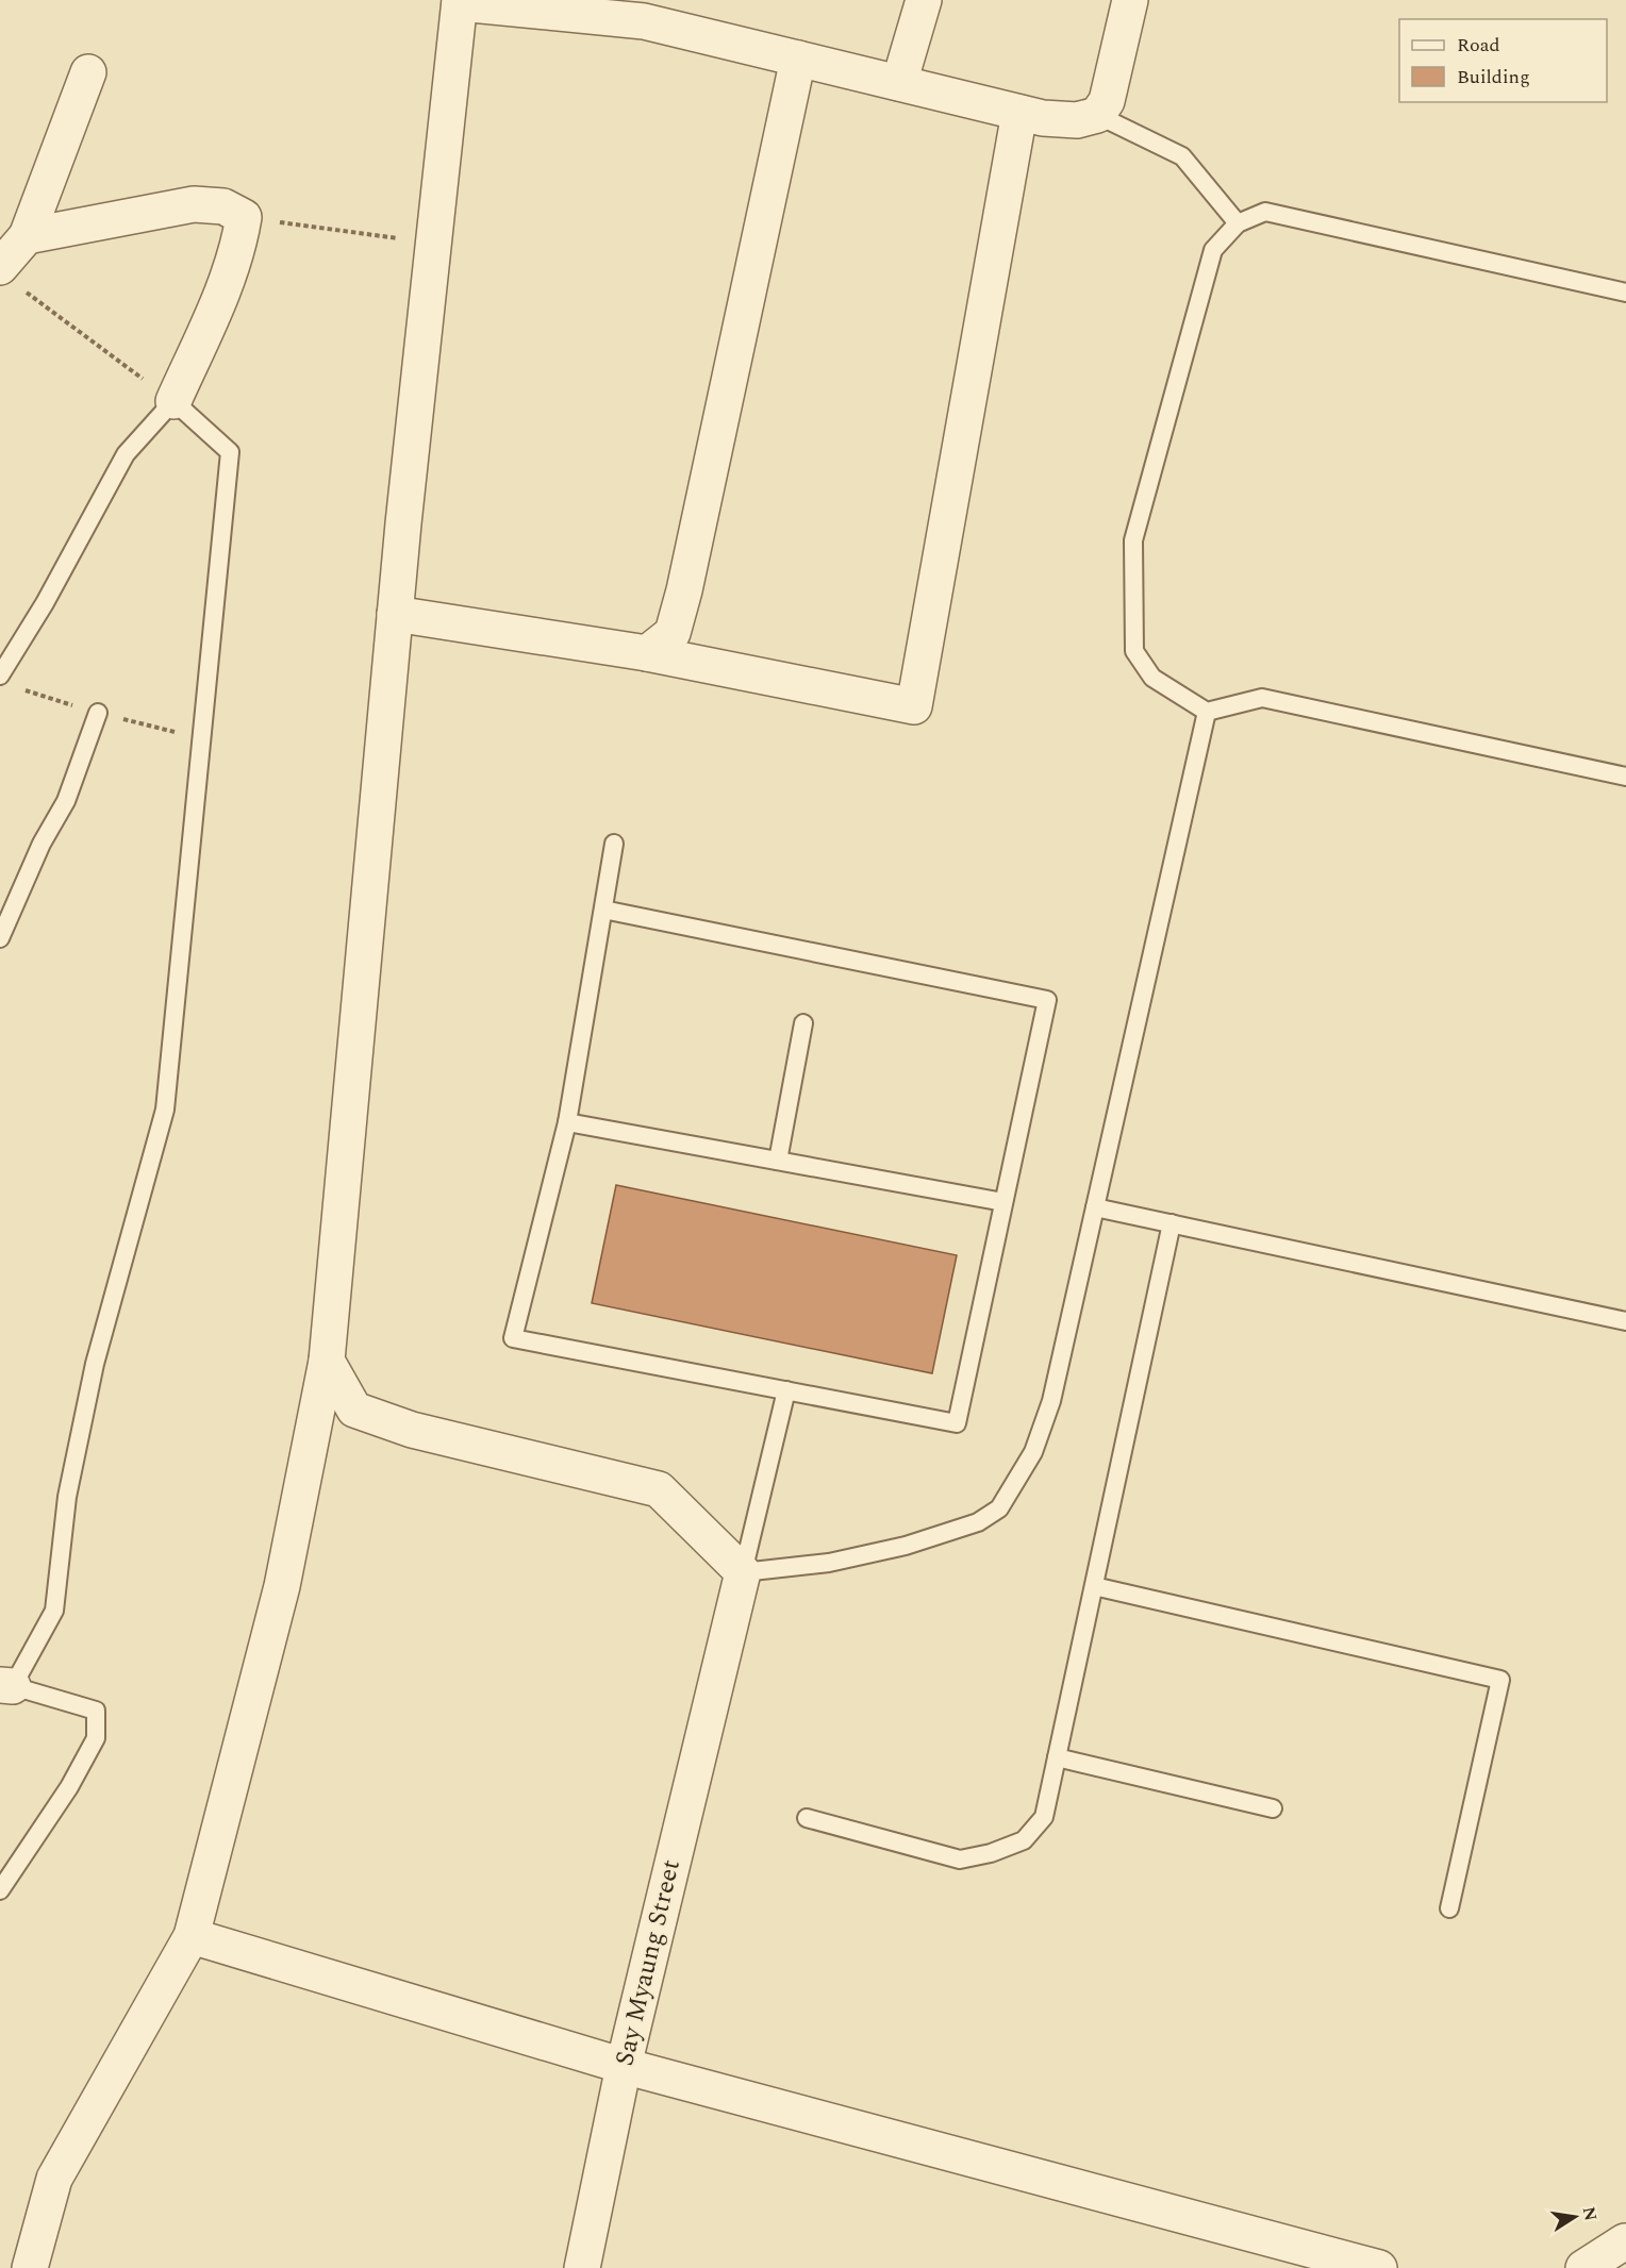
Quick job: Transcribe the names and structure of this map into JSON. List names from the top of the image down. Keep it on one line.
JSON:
{"streets":{"street":["Say Myaung Street"]},"legend":["Road","Building"],"north":"right"}
